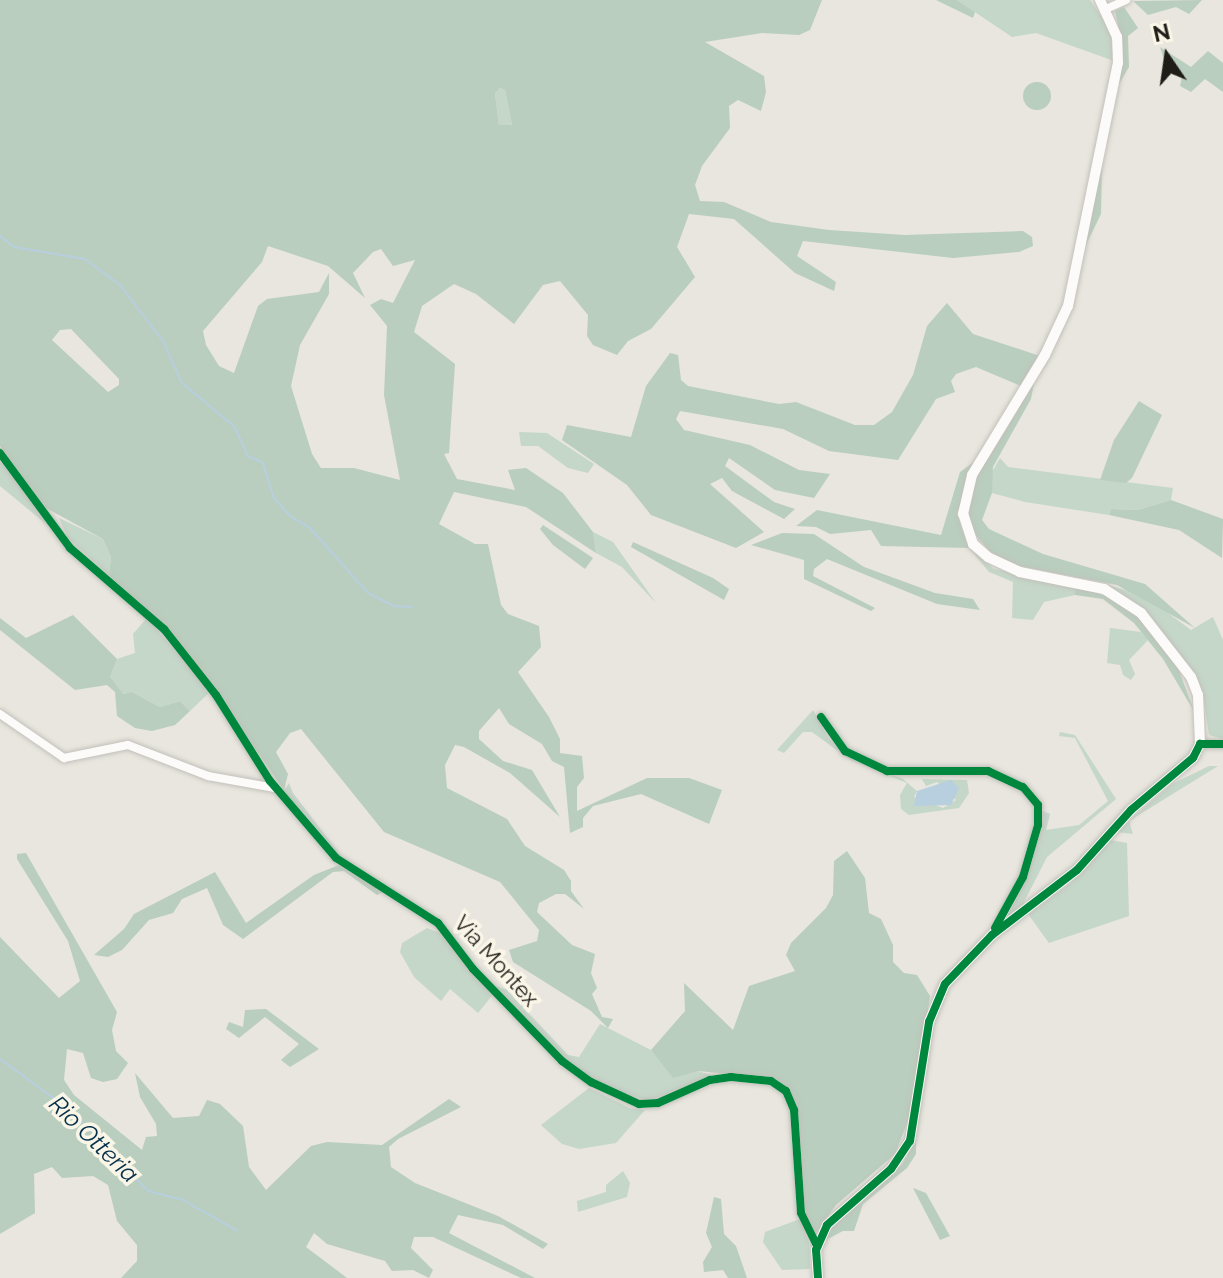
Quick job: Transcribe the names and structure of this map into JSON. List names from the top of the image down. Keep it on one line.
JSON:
{"streets":{"street":["Via Montex"]},"water":["Rio Otteria"],"north":"top"}
